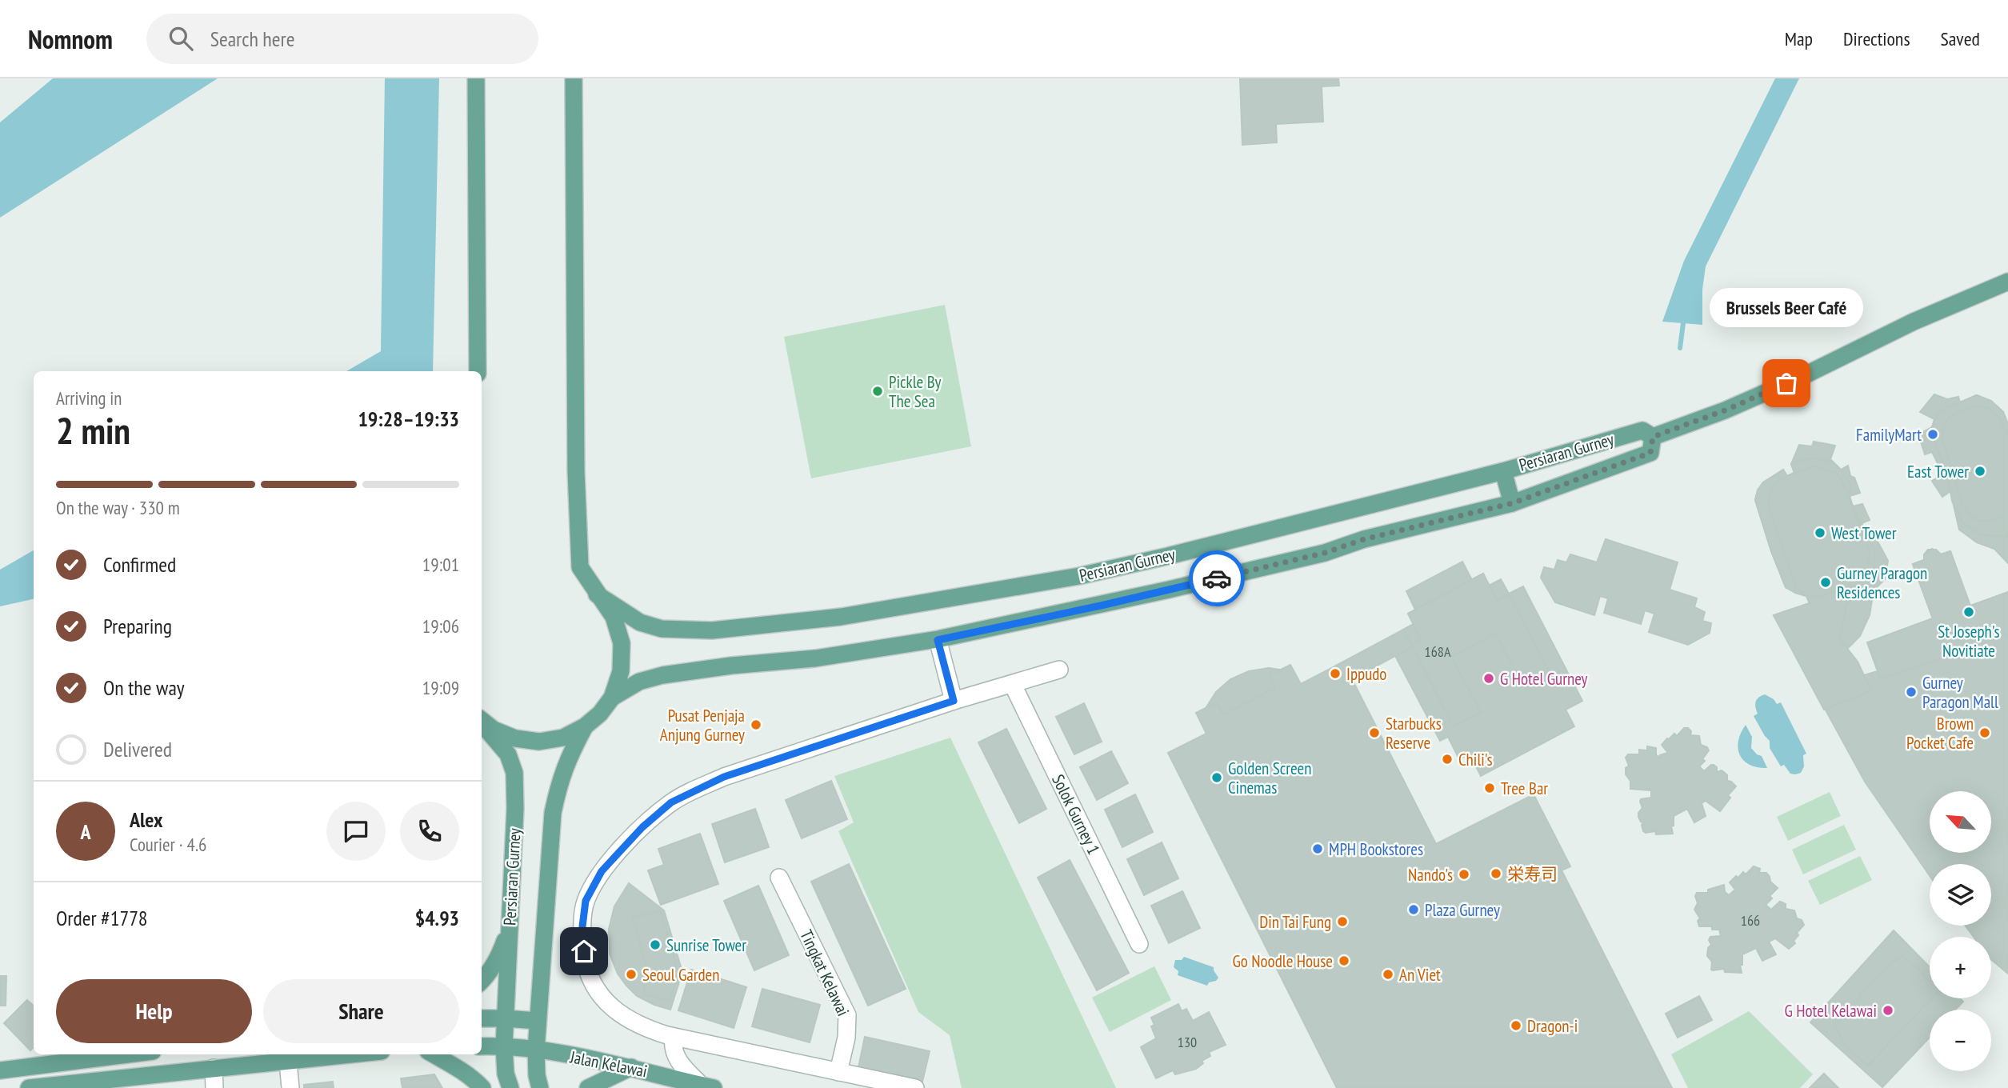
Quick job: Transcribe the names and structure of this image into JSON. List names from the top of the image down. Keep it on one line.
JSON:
{"streets":{"main road":["Persiaran Gurney","Jalan Kelawai"],"street":["Solok Gurney 1","Tingkat Kelawai"]},"crossings":[["Persiaran Gurney","Jalan Kelawai"]],"places":["Brussels Beer Café","Pickle By The Sea","FamilyMart","East Tower","West Tower","Gurney Paragon Residences","St Joseph's Novitiate","Ippudo","G Hotel Gurney","Gurney Paragon Mall","Pusat Penjaja Anjung Gurney","Starbucks Reserve","Brown Pocket Cafe","Chili's","Golden Screen Cinemas","Tree Bar","MPH Bookstores","栄寿司","Nando's","Plaza Gurney","Din Tai Fung","Sunrise Tower","Go Noodle House","Seoul Garden","An Viet","G Hotel Kelawai","Dragon-i"],"house_numbers":["168A","166","130"],"north":"top left","page":{"header":"Nomnom","search":"Search here","nav":["Map","Directions","Saved"],"bubble":"Brussels Beer Café","heading":["2 min","Arriving in","19:28–19:33"],"panel":["Alex","Courier · 4.6","Order #1778","$4.93"],"bar":"On the way · 330 m","list":[["Confirmed","19:01"],["Preparing","19:06"],["On the way","19:09"],"Delivered"],"map_buttons":["+","−"],"round":"A","buttons":["Help","Share"]}}
